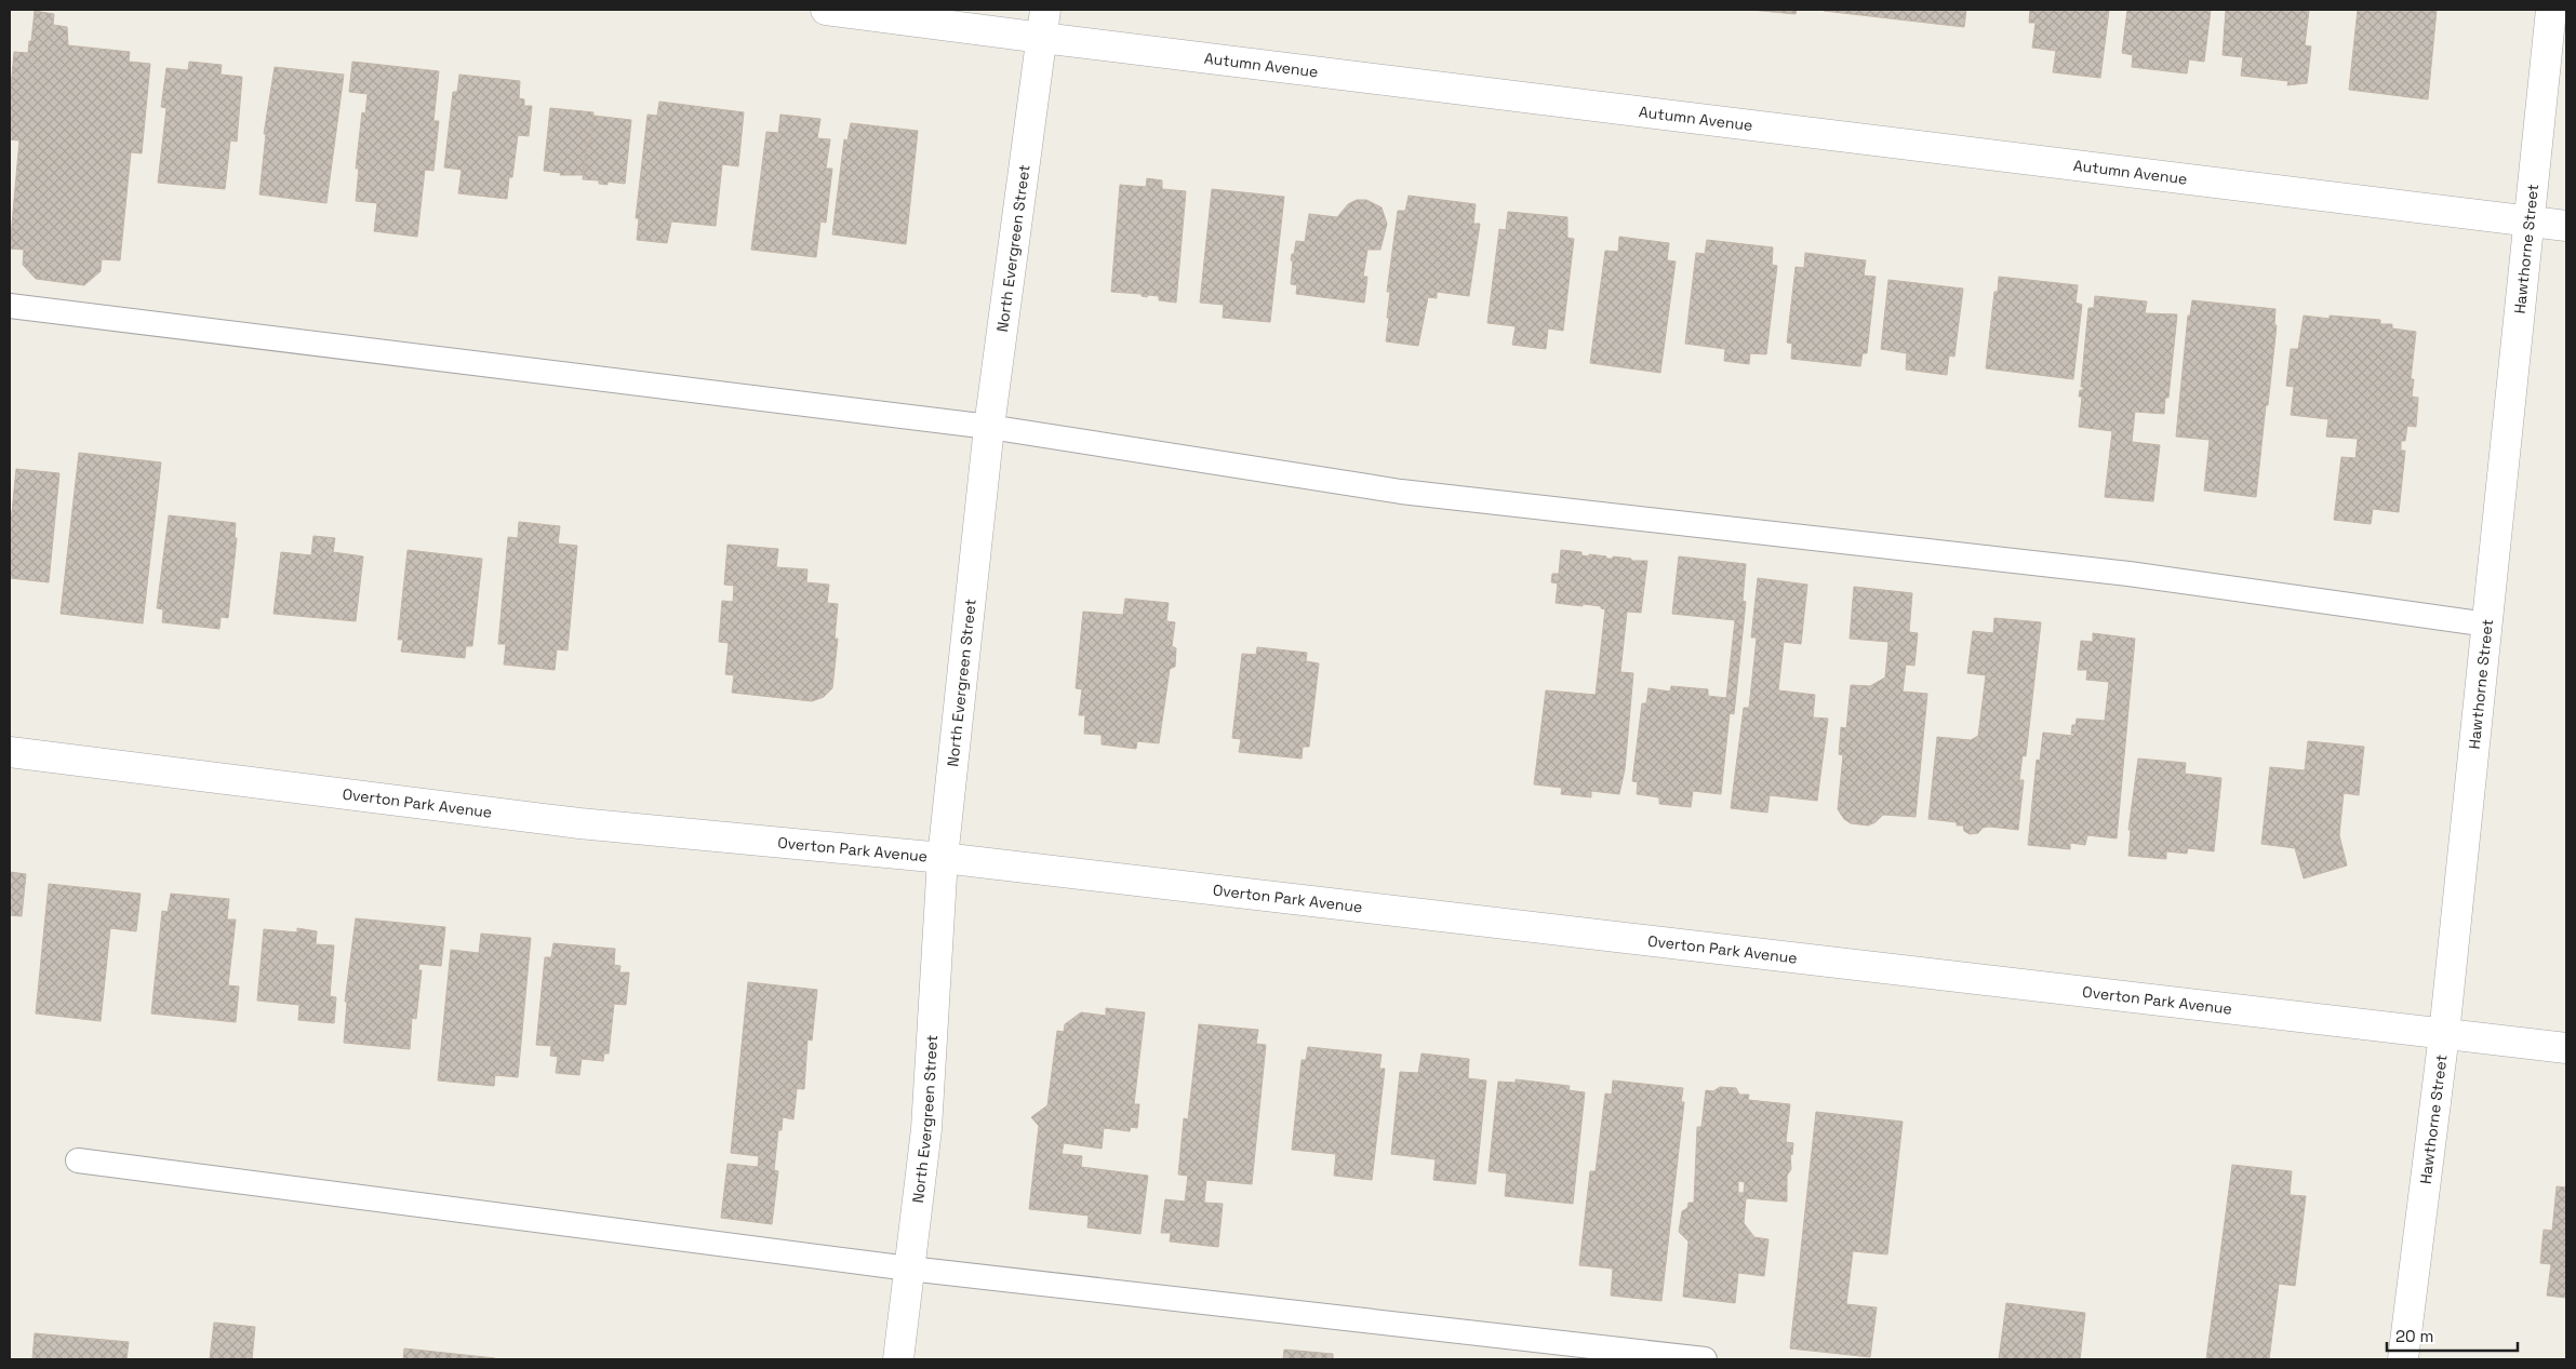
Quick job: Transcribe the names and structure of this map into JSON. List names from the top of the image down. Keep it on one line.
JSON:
{"streets":{"street":["Autumn Avenue","North Evergreen Street","Hawthorne Street","Overton Park Avenue"]},"crossings":[["Autumn Avenue","North Evergreen Street"],["Autumn Avenue","Hawthorne Street"],["North Evergreen Street","Overton Park Avenue"],["Hawthorne Street","Overton Park Avenue"]],"scale_bar":"20 m"}
